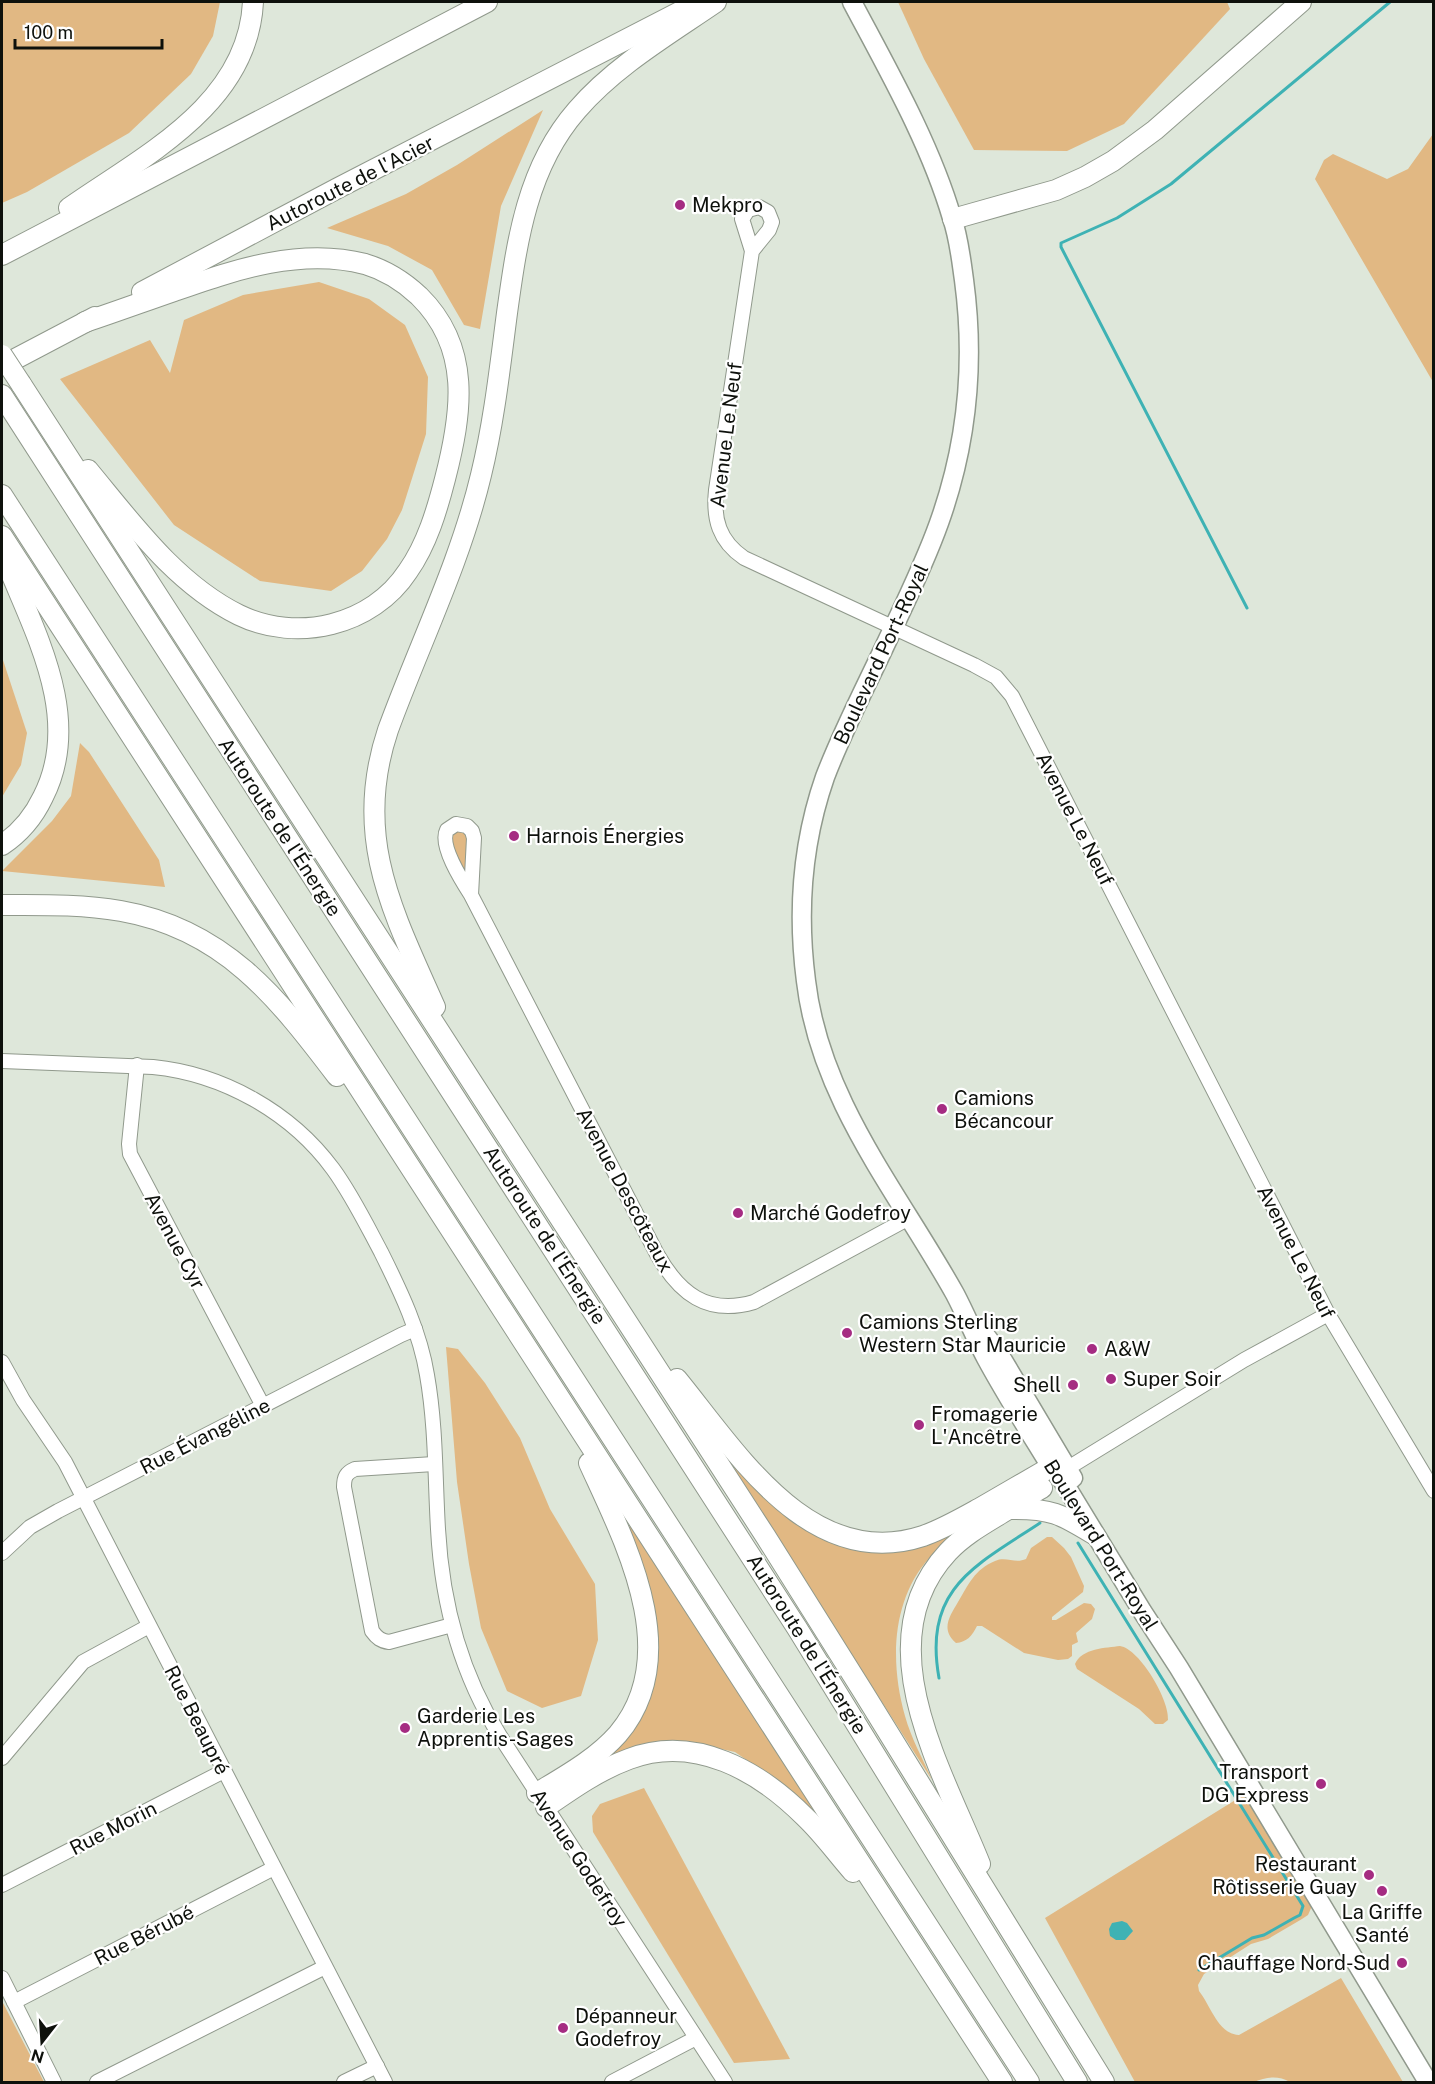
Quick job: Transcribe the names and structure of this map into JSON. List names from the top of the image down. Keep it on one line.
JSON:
{"streets":{"highway":["Autoroute de l'Acier","Autoroute de l'Énergie"],"main road":["Boulevard Port-Royal"],"street":["Avenue Le Neuf","Avenue Descôteaux","Avenue Cyr","Rue Évangéline","Rue Beaupré","Rue Morin","Avenue Godefroy","Rue Bérubé"]},"crossings":[["Avenue Le Neuf","Boulevard Port-Royal"],["Boulevard Port-Royal","Avenue Descôteaux"],["Avenue Cyr","Rue Évangéline"],["Avenue Cyr","Avenue Godefroy"],["Rue Évangéline","Rue Beaupré"],["Rue Évangéline","Avenue Godefroy"],["Rue Beaupré","Rue Morin"],["Rue Beaupré","Rue Bérubé"]],"places":["Mekpro","Harnois Énergies","Camions Bécancour","Marché Godefroy","Camions Sterling Western Star Mauricie","A&W","Super Soir","Shell","Fromagerie L'Ancêtre","Garderie Les Apprentis-Sages","Transport DG Express","Restaurant Rôtisserie Guay","La Griffe Santé","Chauffage Nord-Sud","Dépanneur Godefroy"],"scale_bar":"100 m","north":"bottom"}
